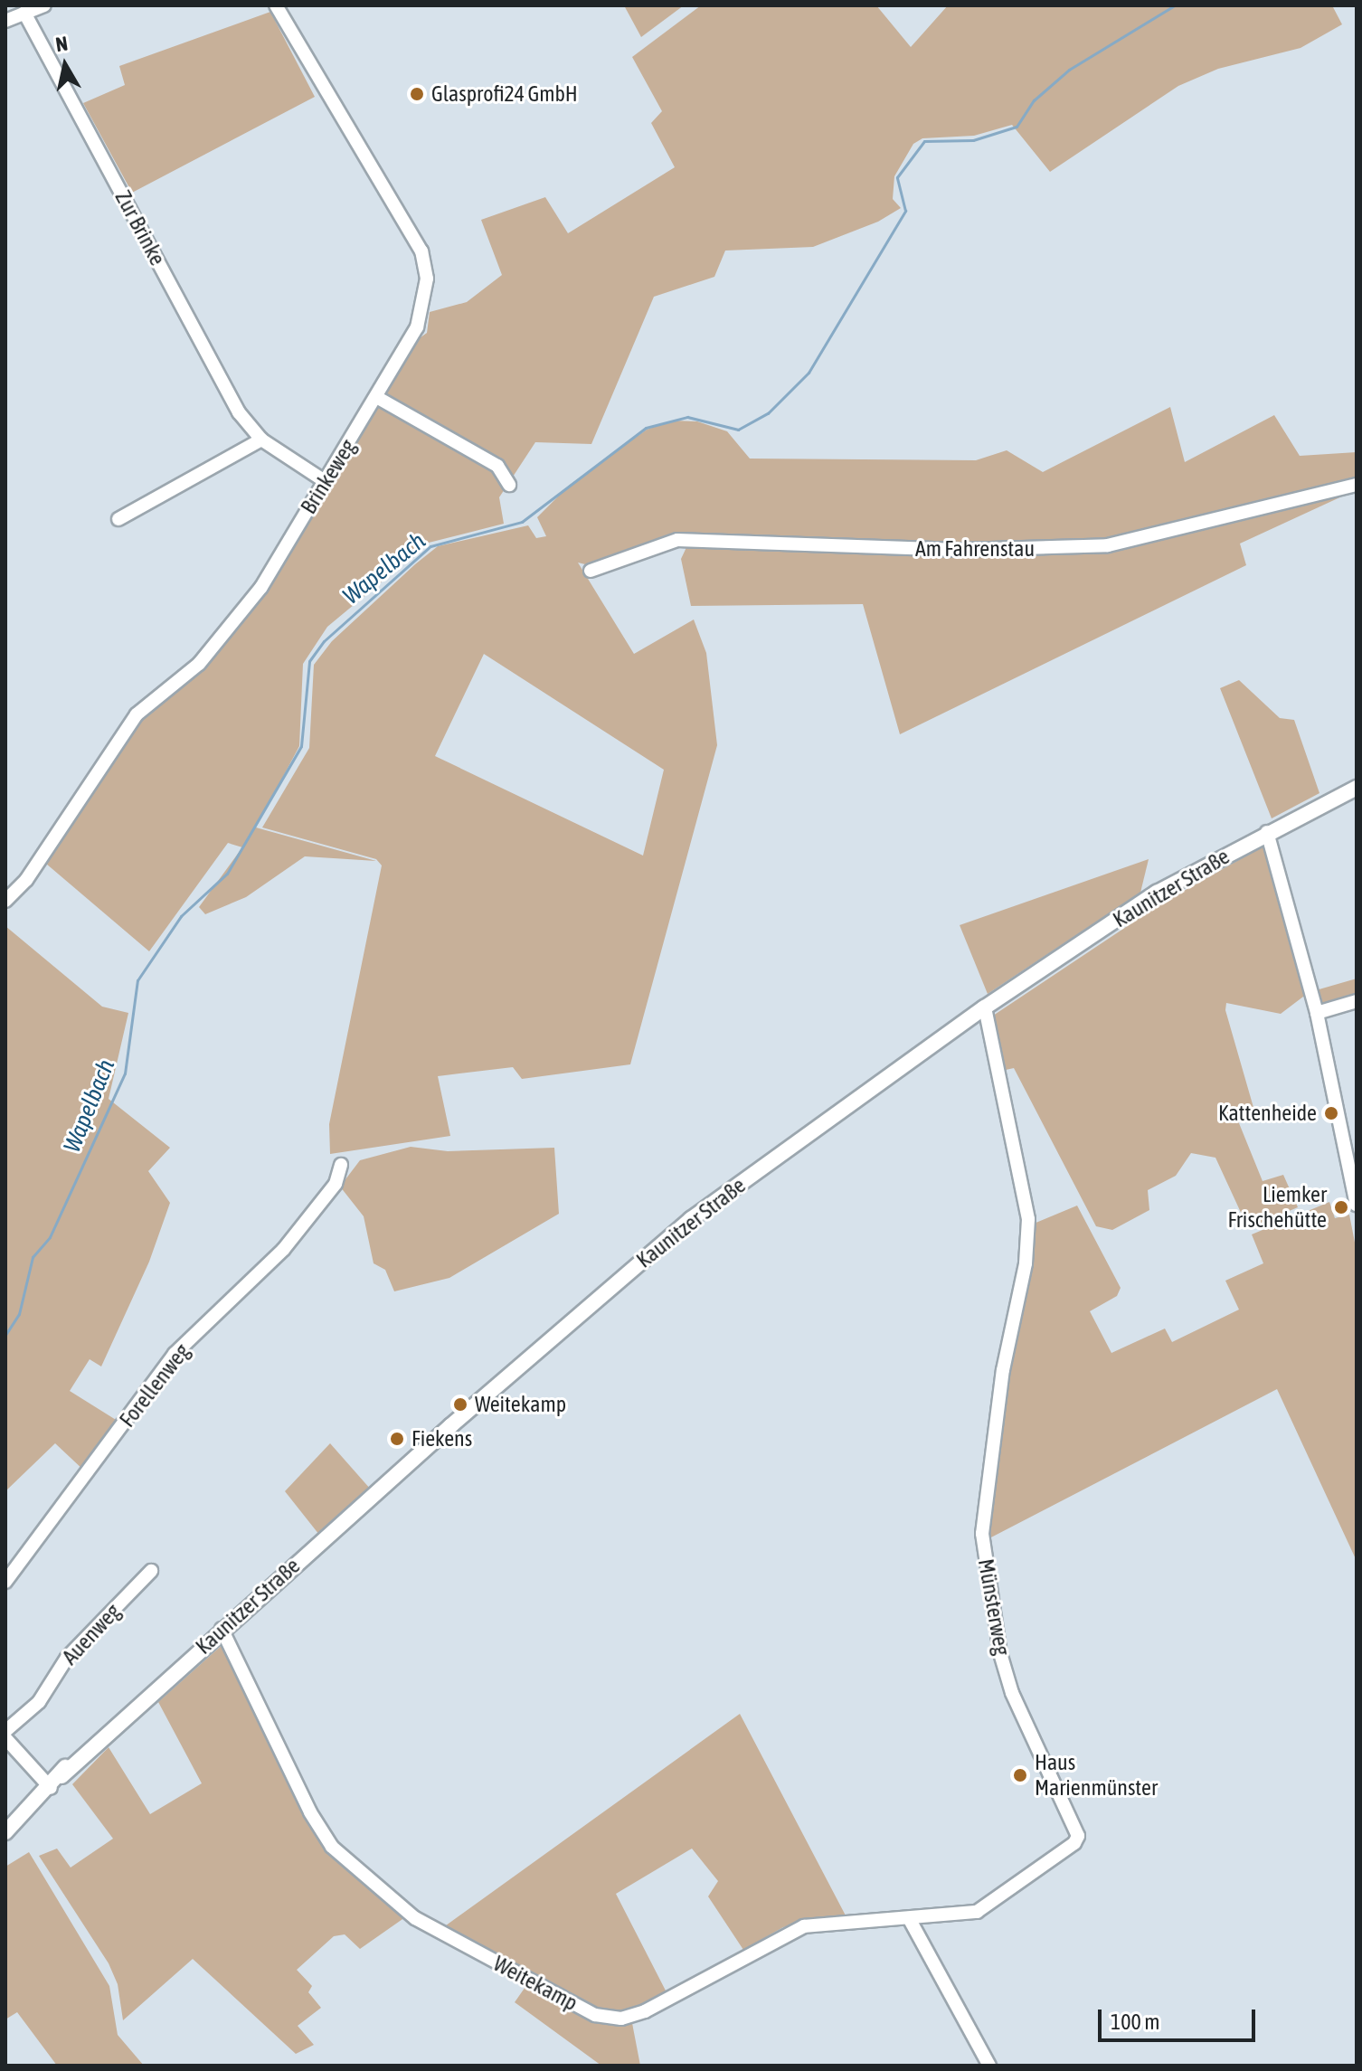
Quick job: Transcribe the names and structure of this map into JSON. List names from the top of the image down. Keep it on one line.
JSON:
{"streets":{"street":["Zur Brinke","Brinkeweg","Am Fahrenstau","Kaunitzer Straße","Forellenweg","Münsterweg","Auenweg","Weitekamp"]},"crossings":[["Zur Brinke","Brinkeweg"],["Kaunitzer Straße","Münsterweg"],["Kaunitzer Straße","Weitekamp"],["Münsterweg","Weitekamp"]],"water":["Wapelbach"],"places":["Glasprofi24 GmbH","Kattenheide","Liemker Frischehütte","Weitekamp","Fiekens","Haus Marienmünster"],"scale_bar":"100 m","north":"top"}
